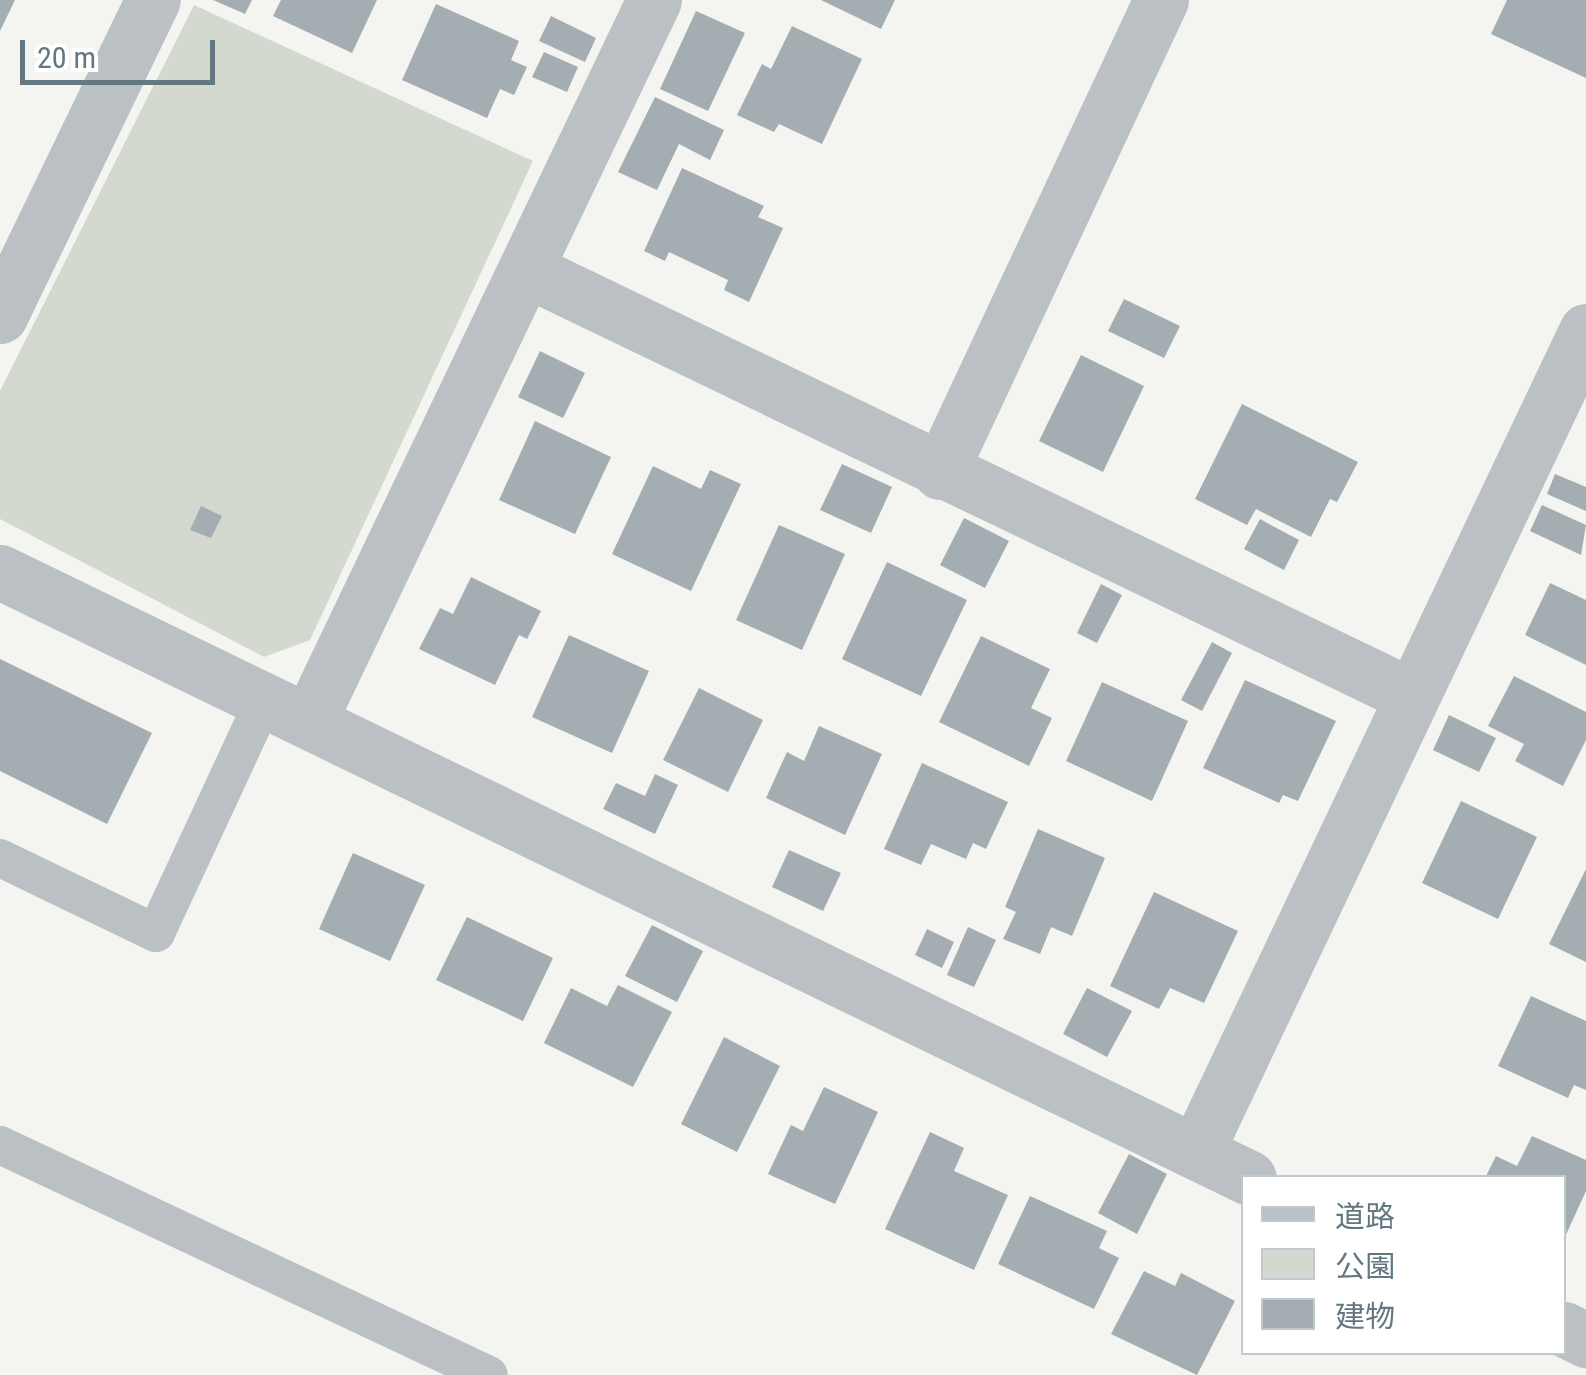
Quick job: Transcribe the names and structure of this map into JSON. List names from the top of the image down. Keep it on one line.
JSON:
{"legend":["道路","公園","建物"],"scale_bar":"20 m"}
